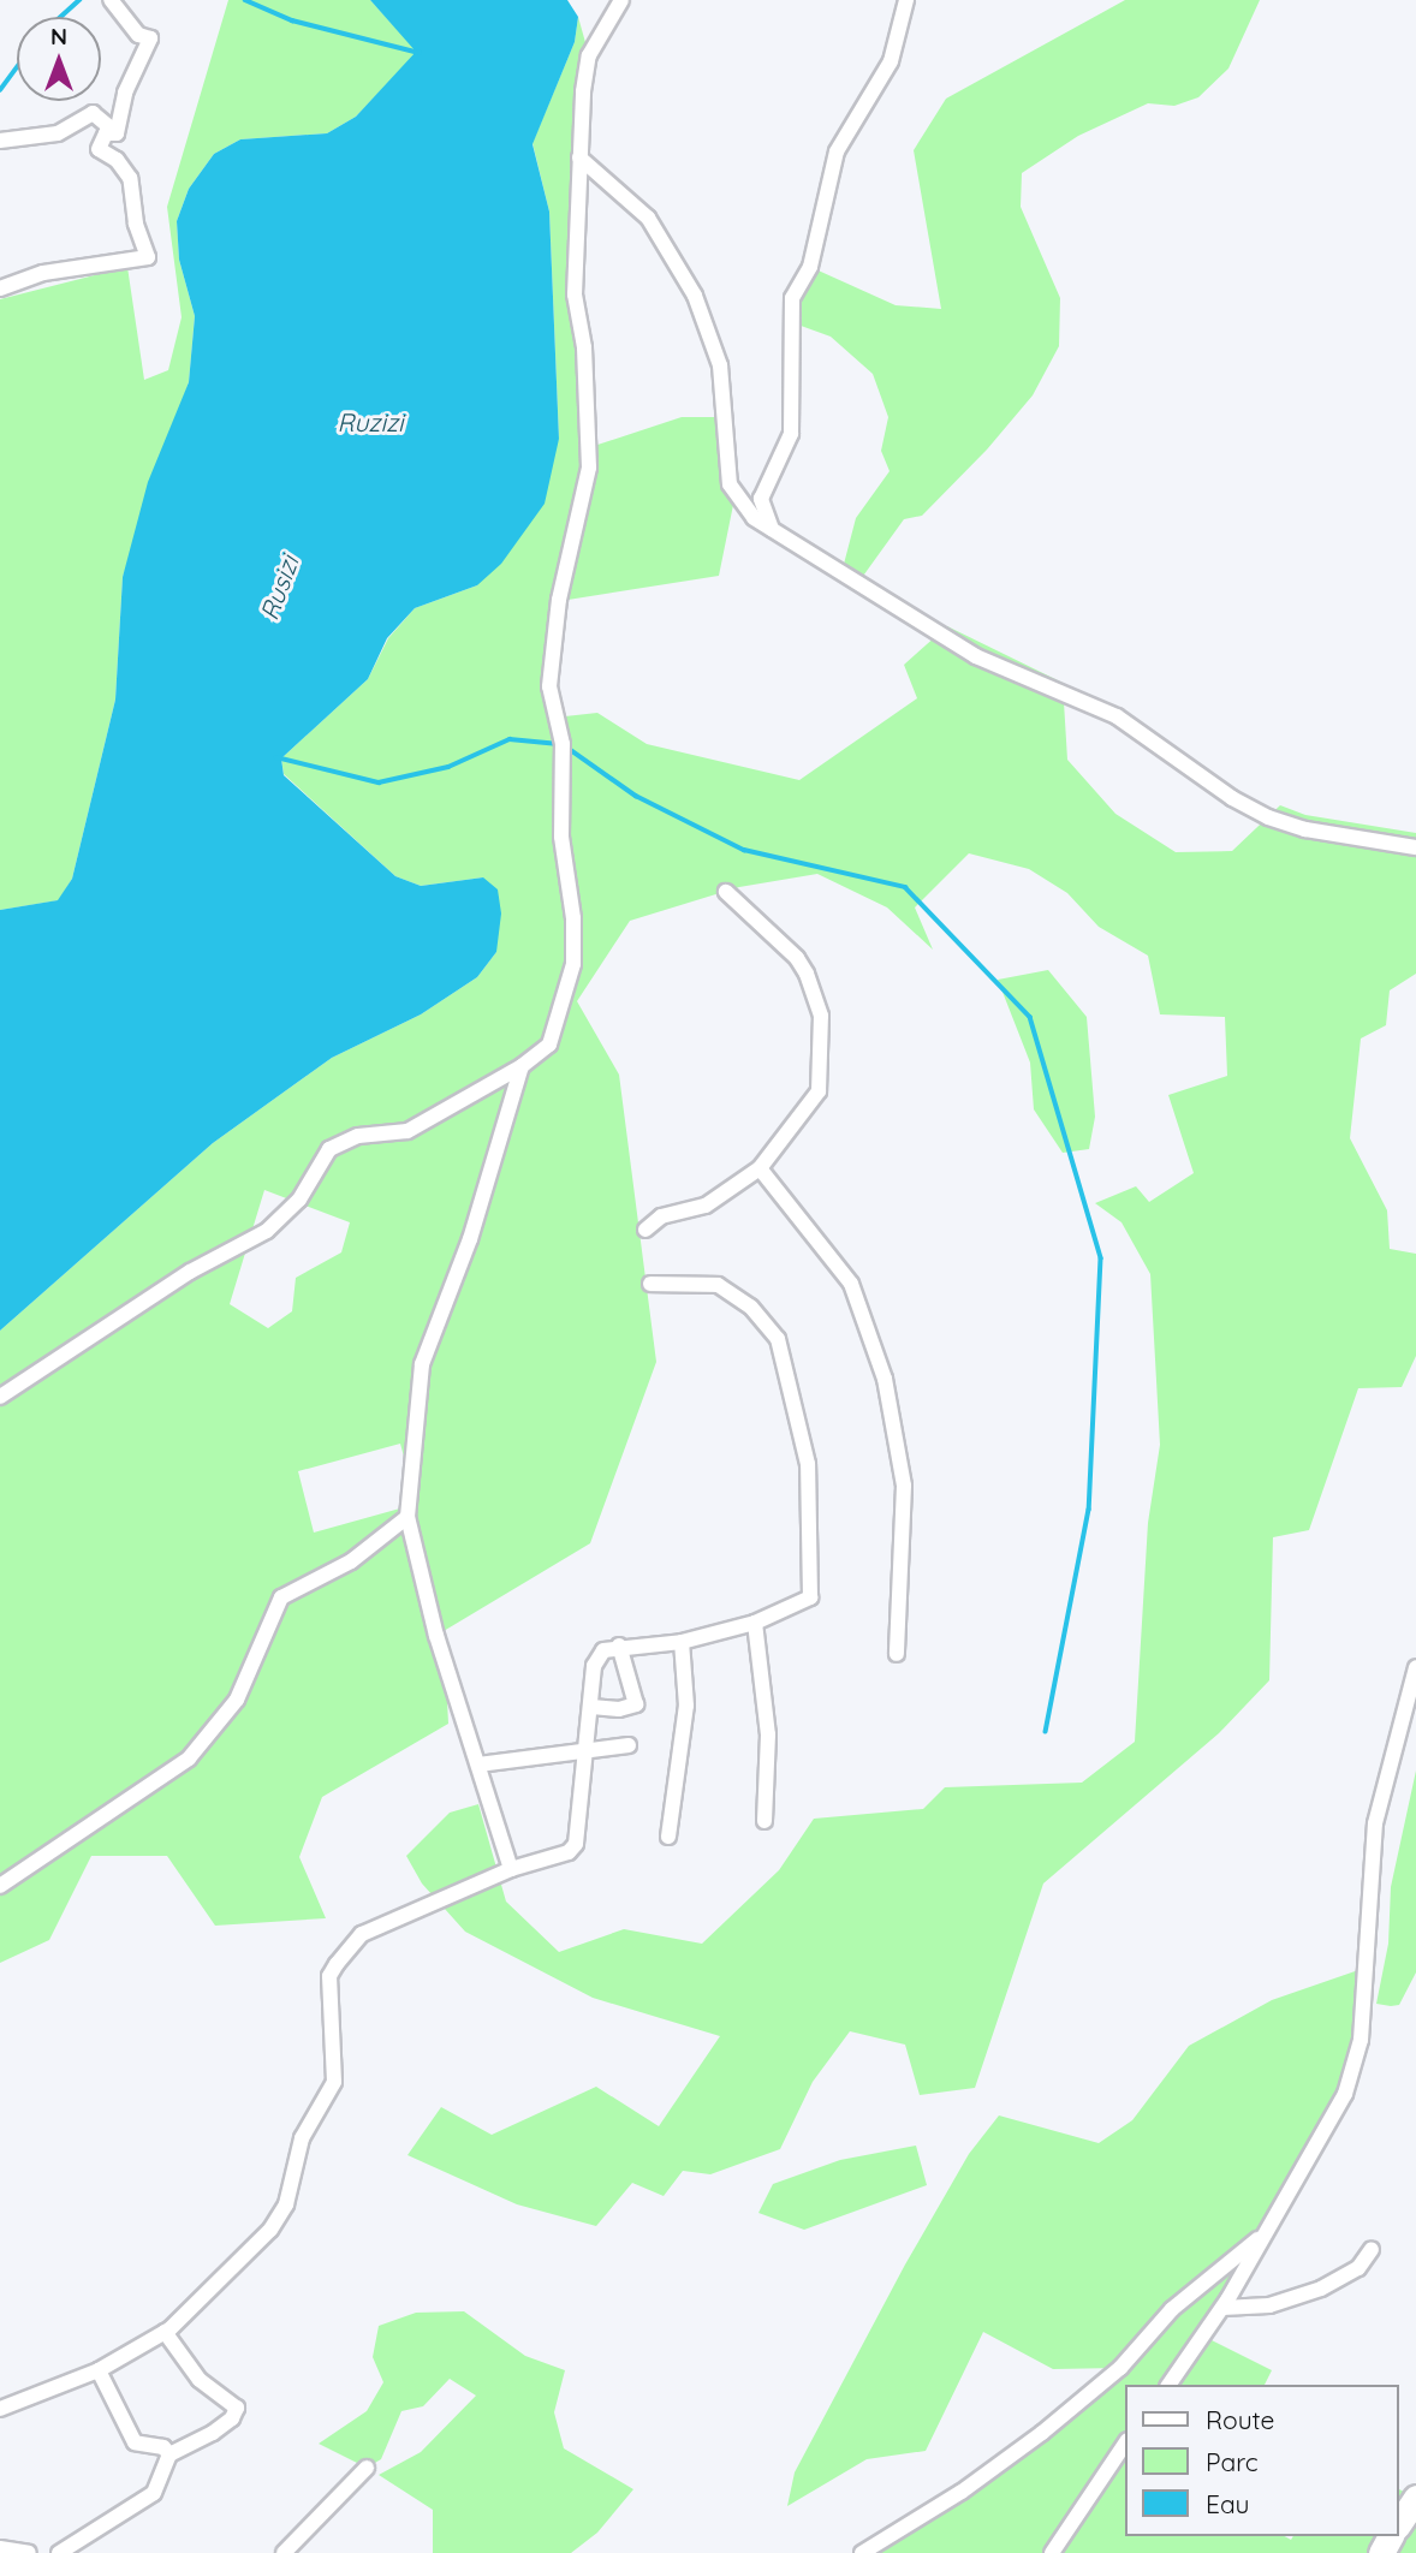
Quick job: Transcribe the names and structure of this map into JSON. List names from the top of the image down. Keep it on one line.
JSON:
{"water":["Ruzizi","Rusizi"],"legend":["Route","Parc","Eau"],"north":"top"}
